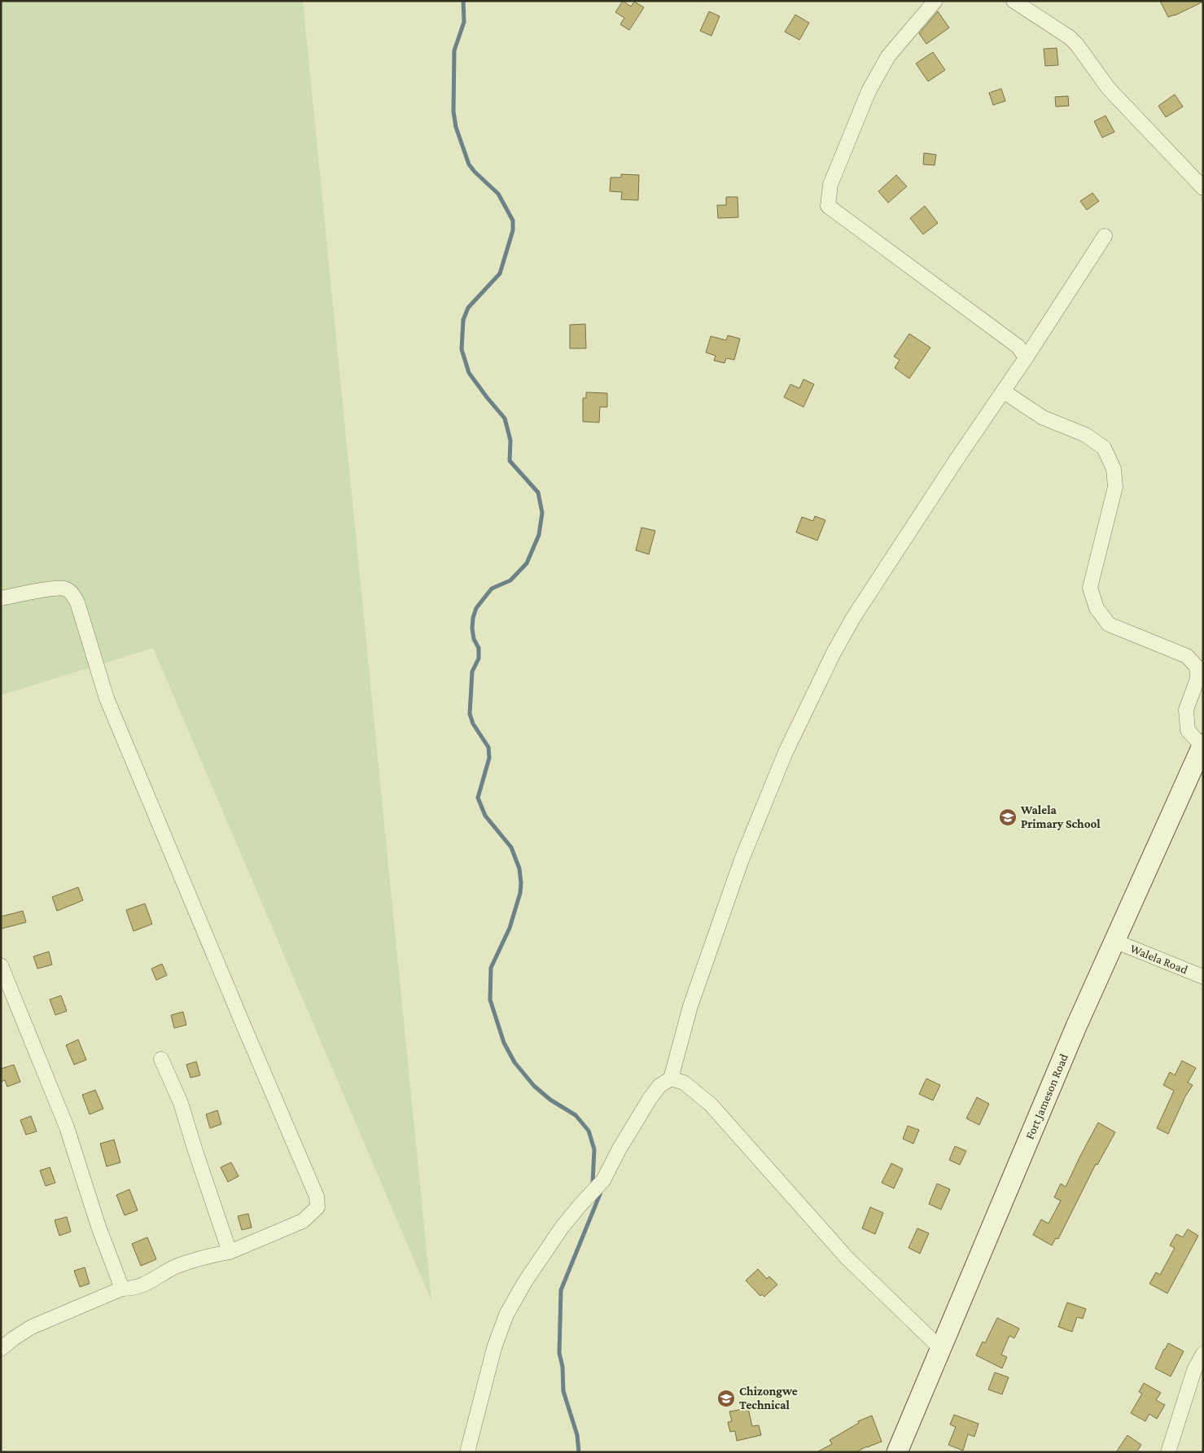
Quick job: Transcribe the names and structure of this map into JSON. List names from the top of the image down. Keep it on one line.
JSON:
{"streets":{"street":["Walela Road","Fort Jameson Road"]},"crossings":[["Walela Road","Fort Jameson Road"]],"places":{"school or university":["Walela Primary School","Chizongwe Technical"]}}
